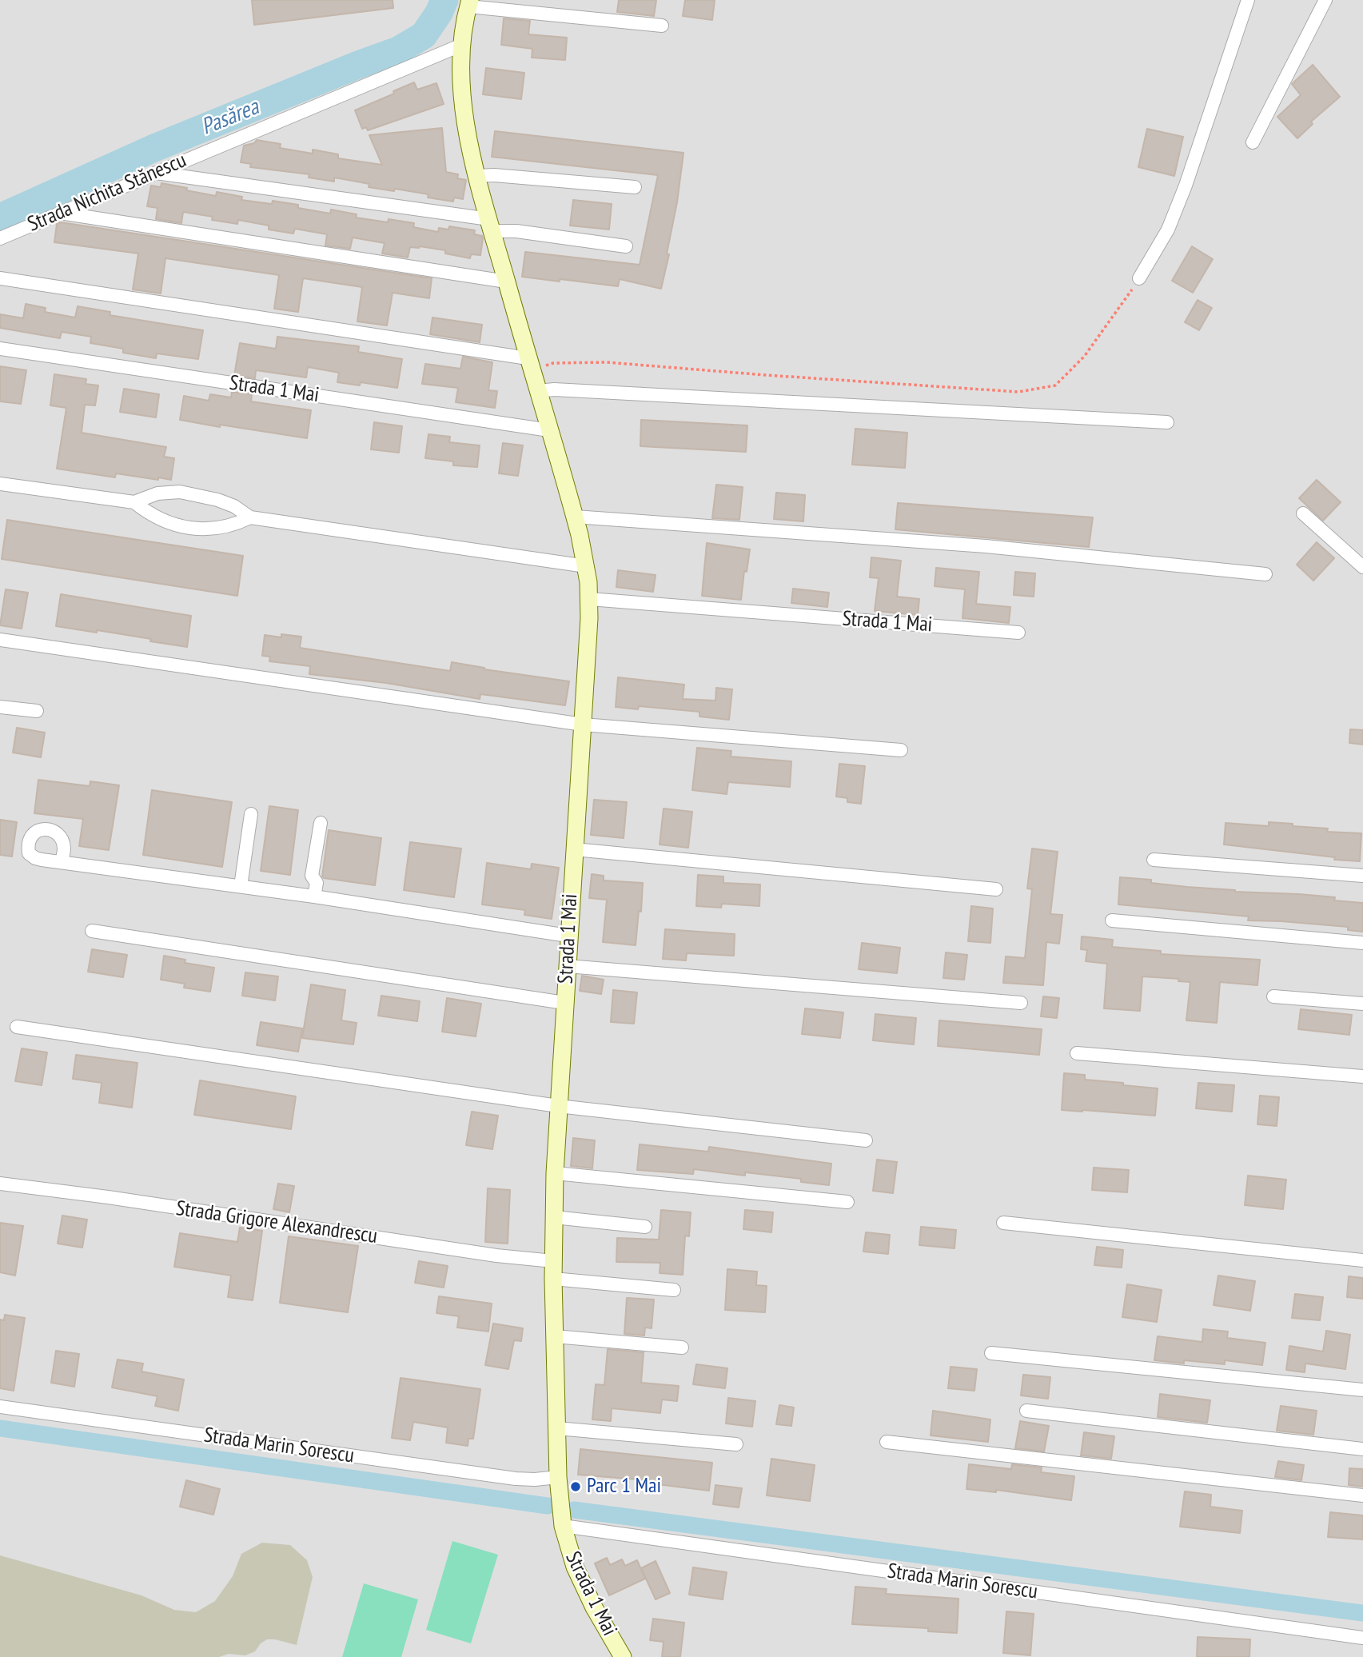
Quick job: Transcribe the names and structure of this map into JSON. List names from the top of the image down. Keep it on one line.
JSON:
{"streets":{"street":["Strada Nichita Stănescu","Strada 1 Mai","Strada Grigore Alexandrescu","Strada Marin Sorescu"]},"crossings":[["Strada Nichita Stănescu","Strada 1 Mai"],["Strada 1 Mai","Strada Grigore Alexandrescu"],["Strada 1 Mai","Strada Marin Sorescu"]],"water":["Pasărea"],"places":["Parc 1 Mai"]}
